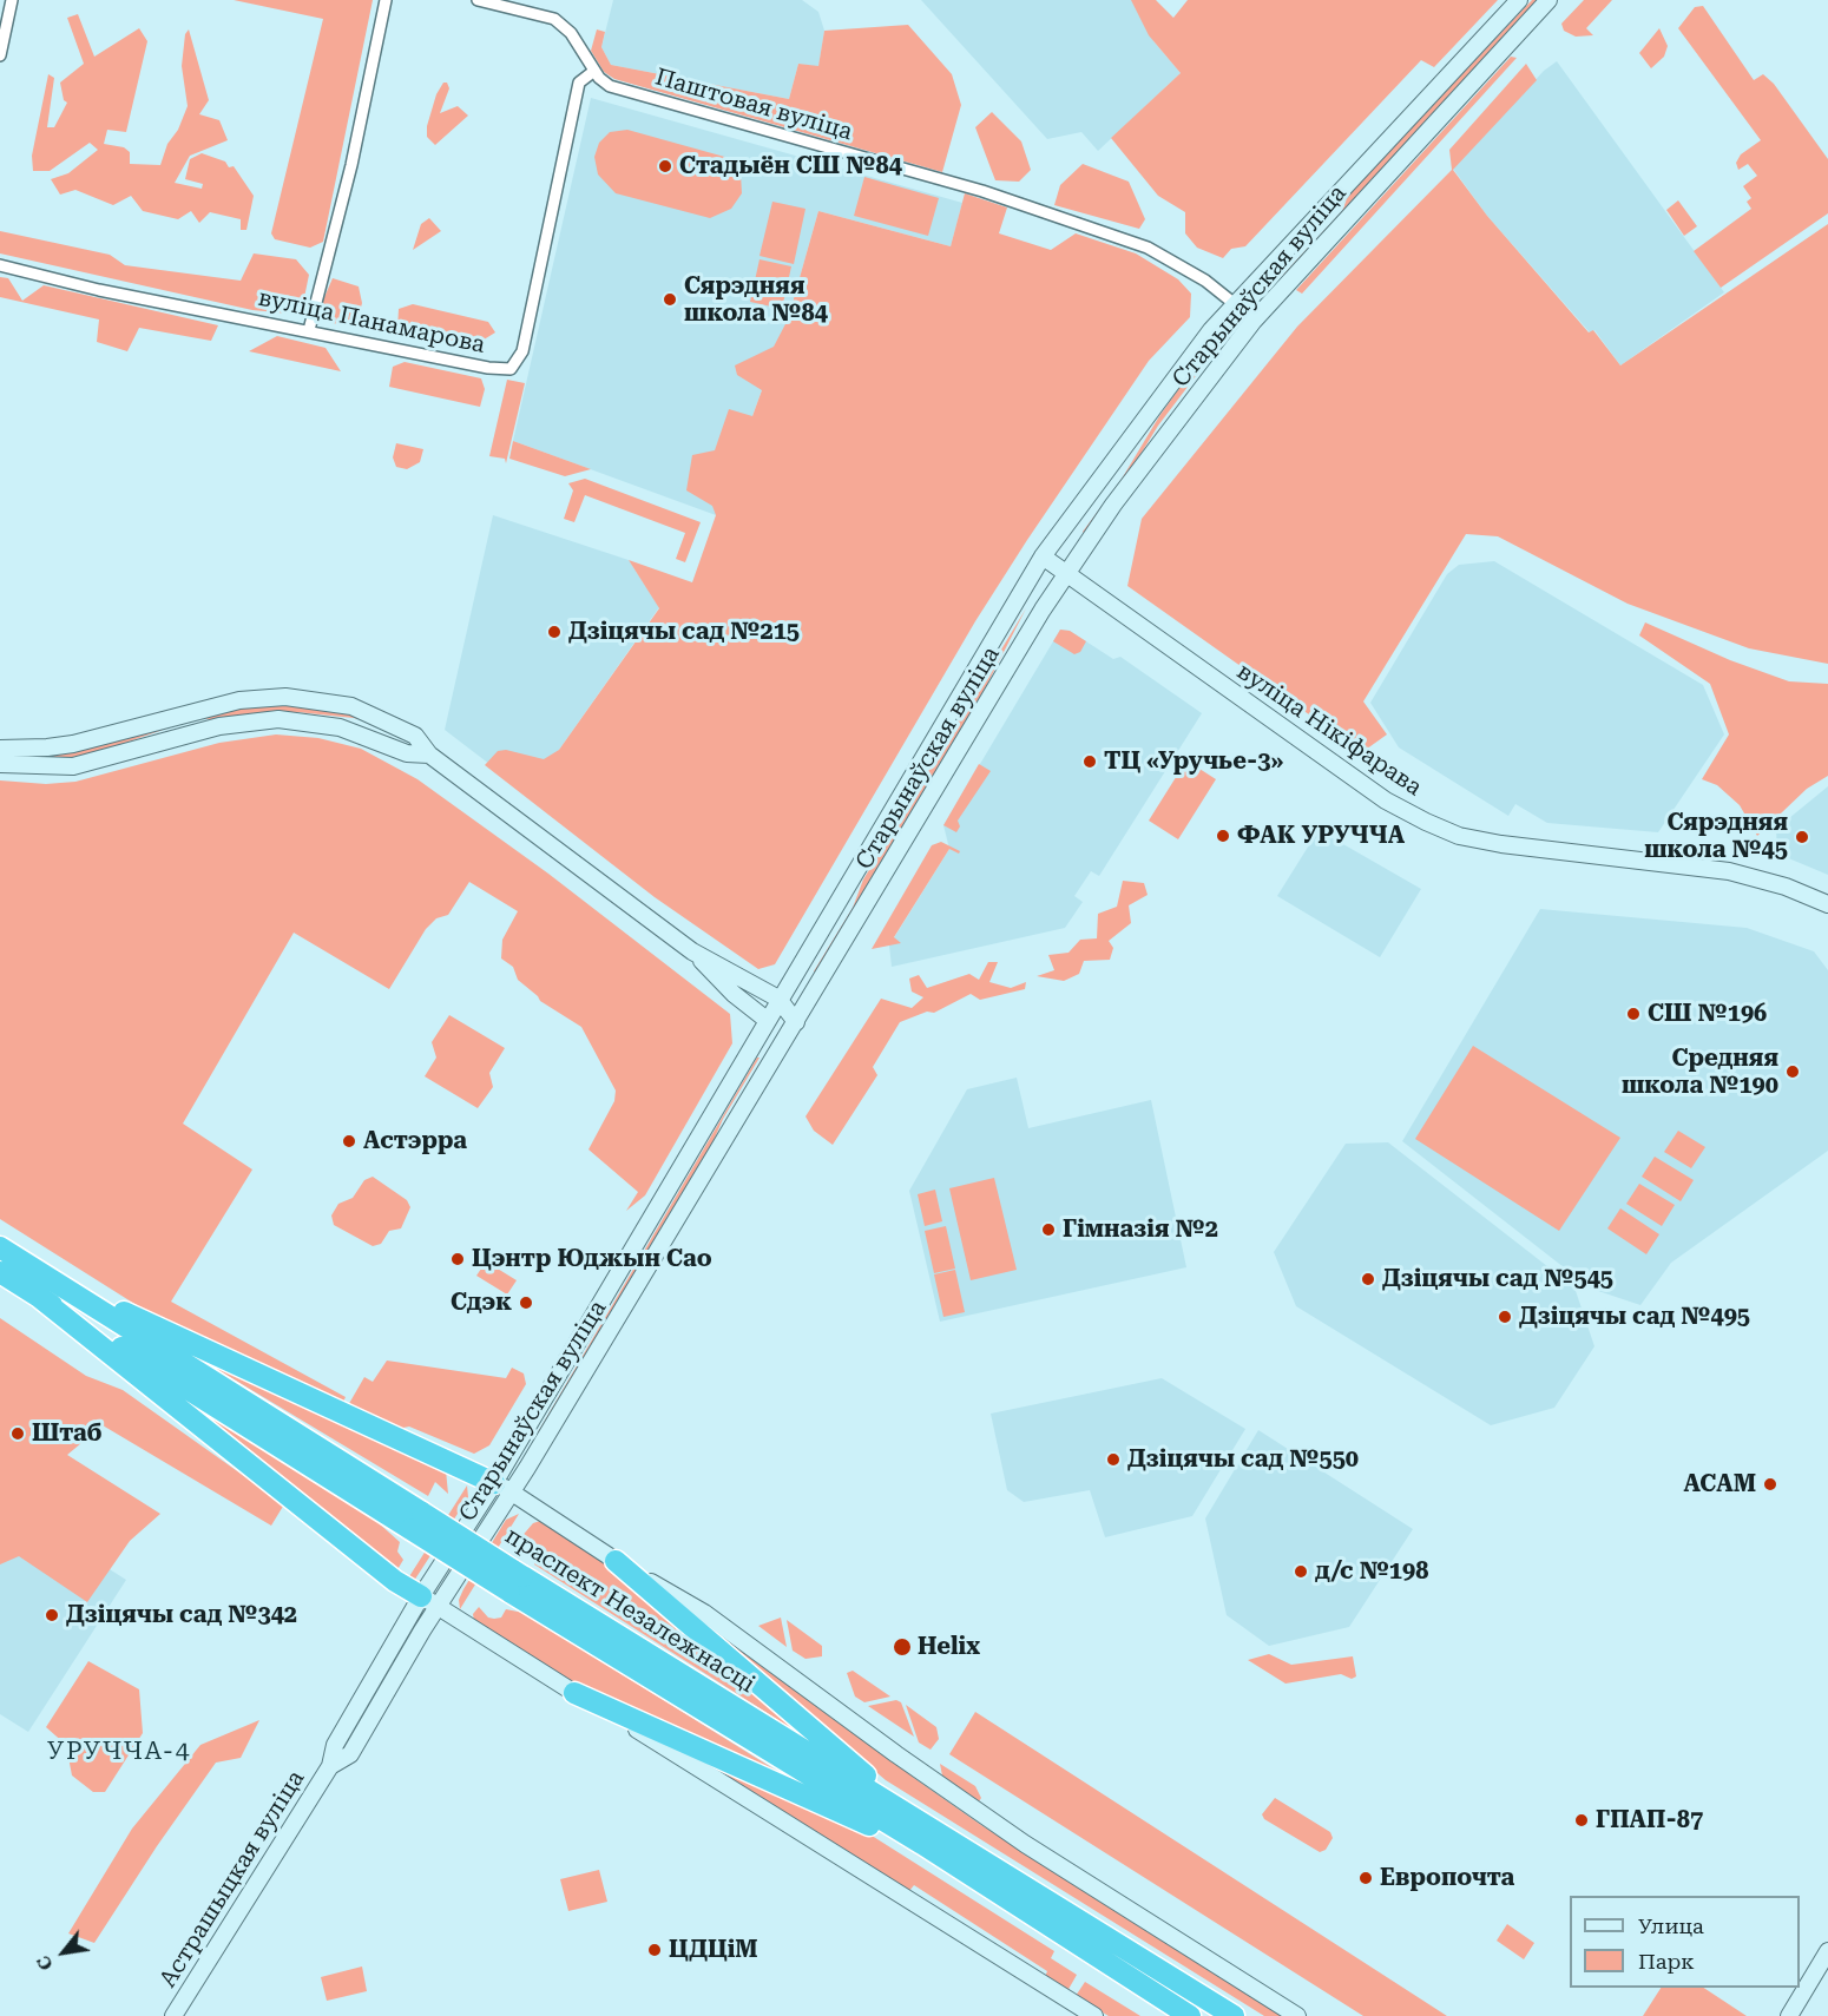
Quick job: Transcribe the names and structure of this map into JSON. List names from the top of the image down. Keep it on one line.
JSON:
{"streets":{"highway":["праспект Незалежнасці"],"main road":["Старынаўская вуліца","вуліца Нікіфарава","Астрашыцкая вуліца"],"street":["Паштовая вуліца","вуліца Панамарова"]},"crossings":[["Паштовая вуліца","Старынаўская вуліца"],["Паштовая вуліца","вуліца Панамарова"],["Старынаўская вуліца","вуліца Нікіфарава"],["Старынаўская вуліца","праспект Незалежнасці"],["Старынаўская вуліца","Астрашыцкая вуліца"]],"districts":["УРУЧЧА-4"],"places":["Стадыён СШ №84","Сярэдняя школа №84","Дзіцячы сад №215","ТЦ «Уручье-3»","ФАК УРУЧЧА","Сярэдняя школа №45","СШ №196","Средняя школа №190","Астэрра","Гімназія №2","Цэнтр Юджын Сао","Дзіцячы сад №545","Сдэк","Дзіцячы сад №495","Штаб","Дзіцячы сад №550","АСАМ","д/с №198","Дзіцячы сад №342","Helix","ГПАП-87","Европочта","ЦДЦіМ"],"legend":["Улица","Парк"],"north":"bottom left"}
